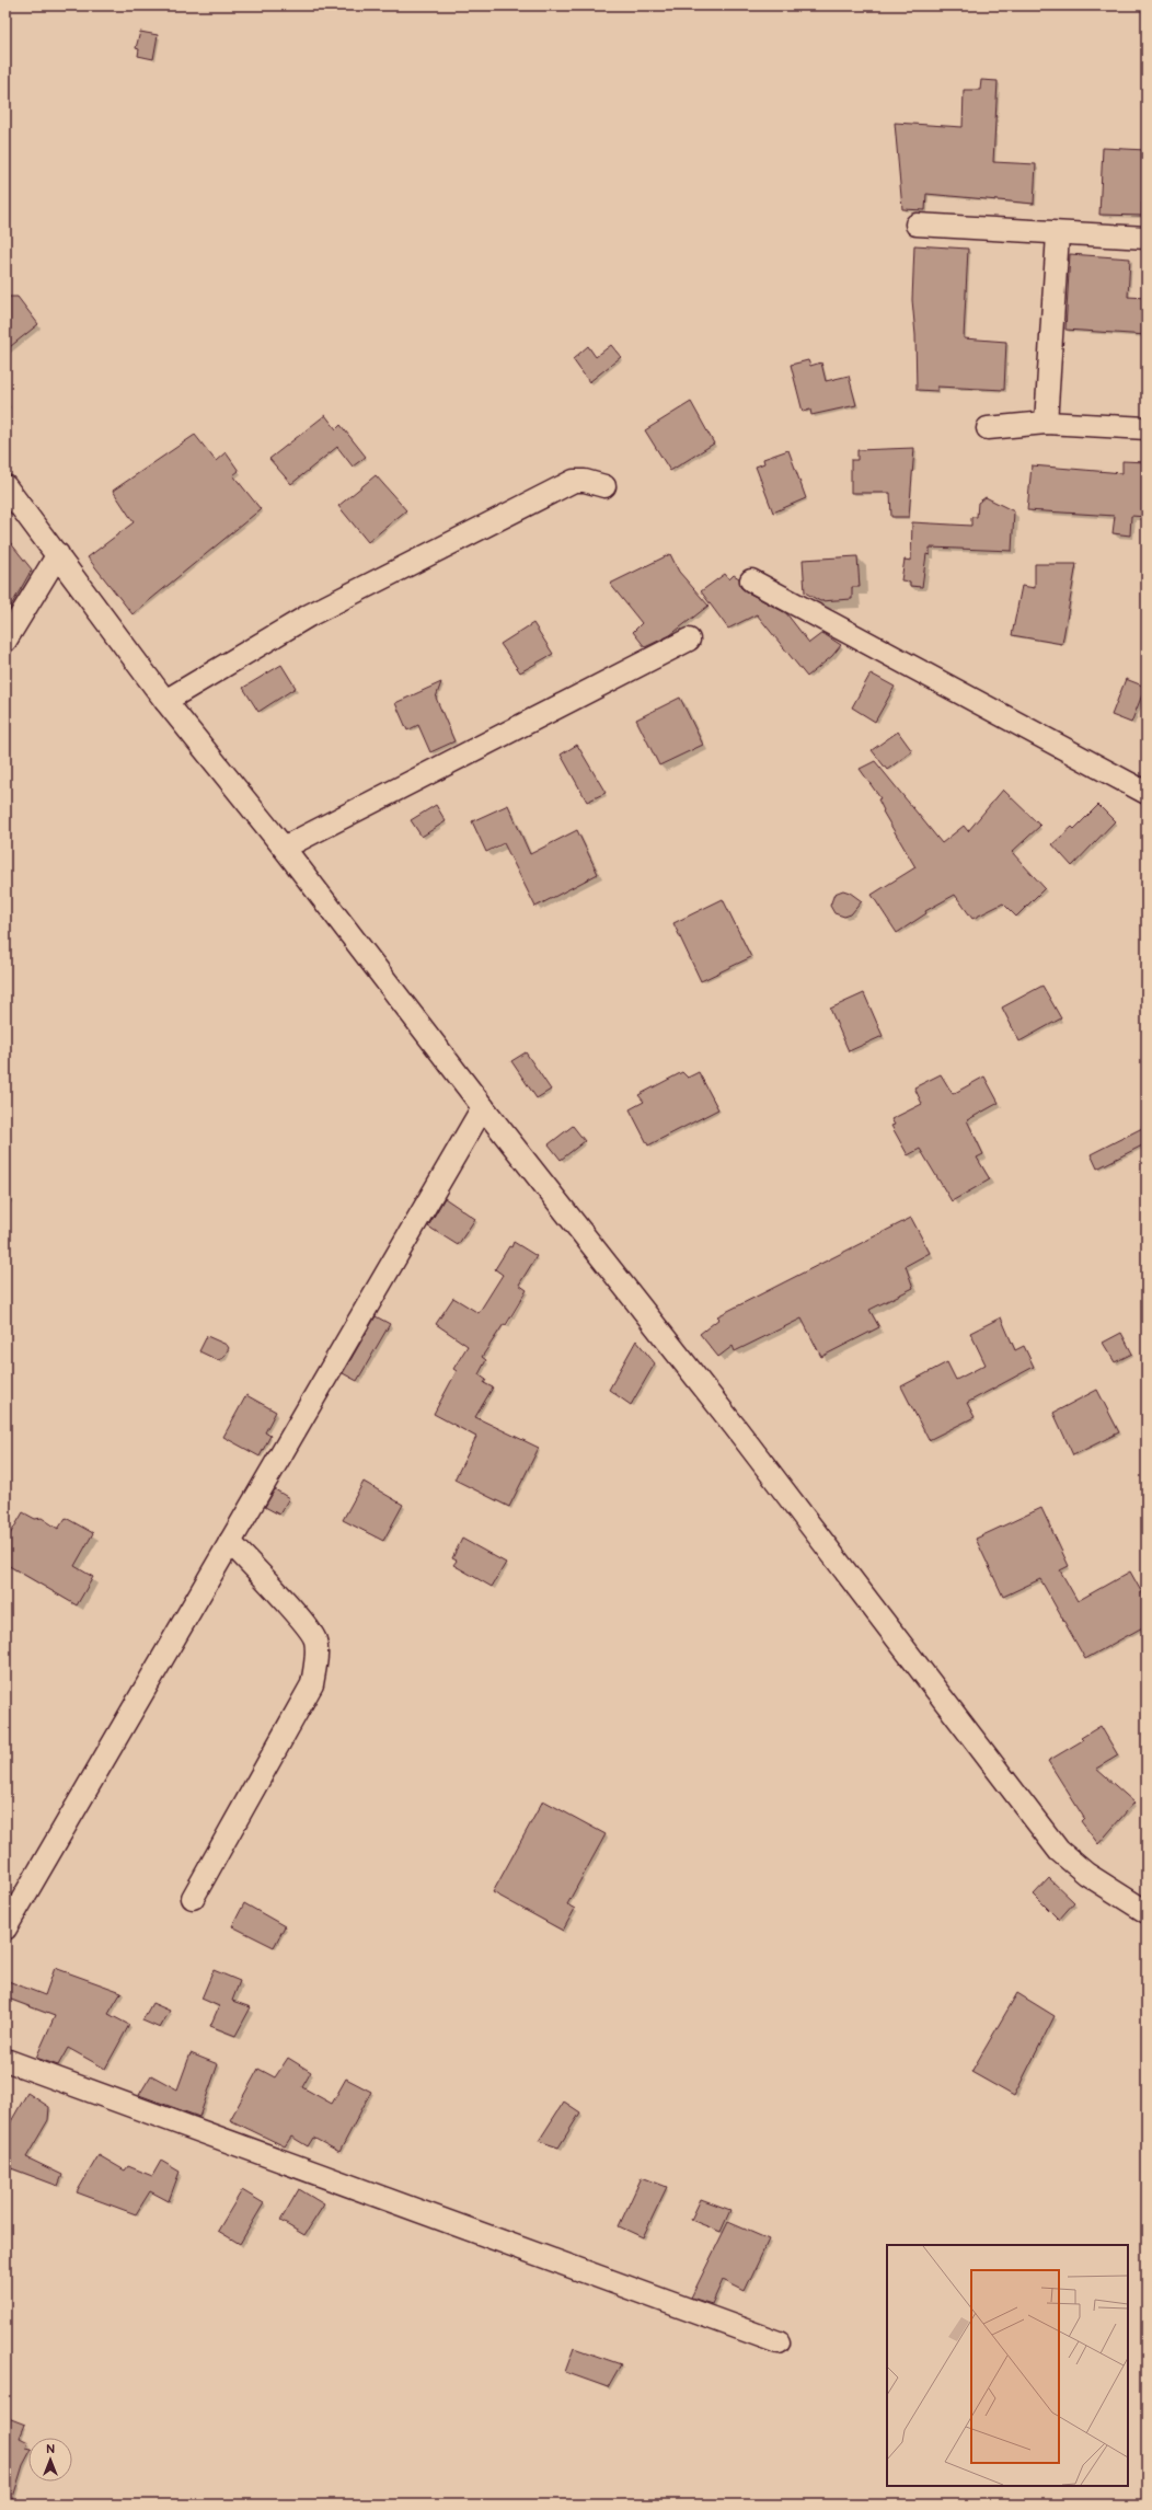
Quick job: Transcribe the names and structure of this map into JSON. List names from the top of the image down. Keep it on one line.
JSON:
{"north":"top"}
